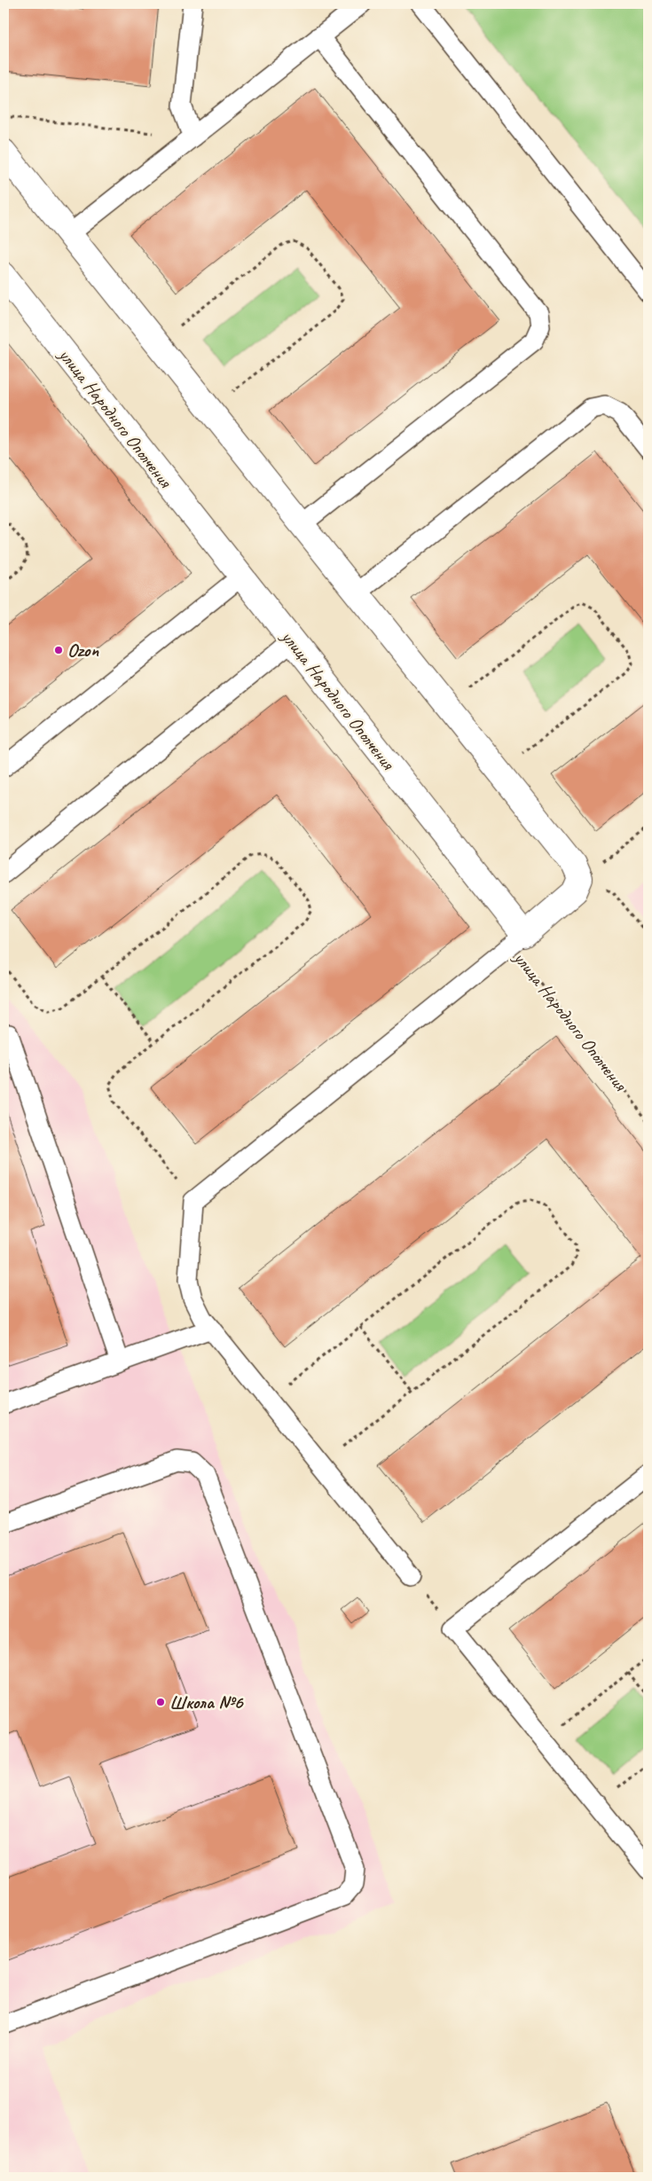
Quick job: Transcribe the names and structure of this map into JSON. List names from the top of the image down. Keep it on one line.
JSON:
{"streets":{"street":["улица Народного Ополчения"]},"places":["Ozon","Школа №6"]}
